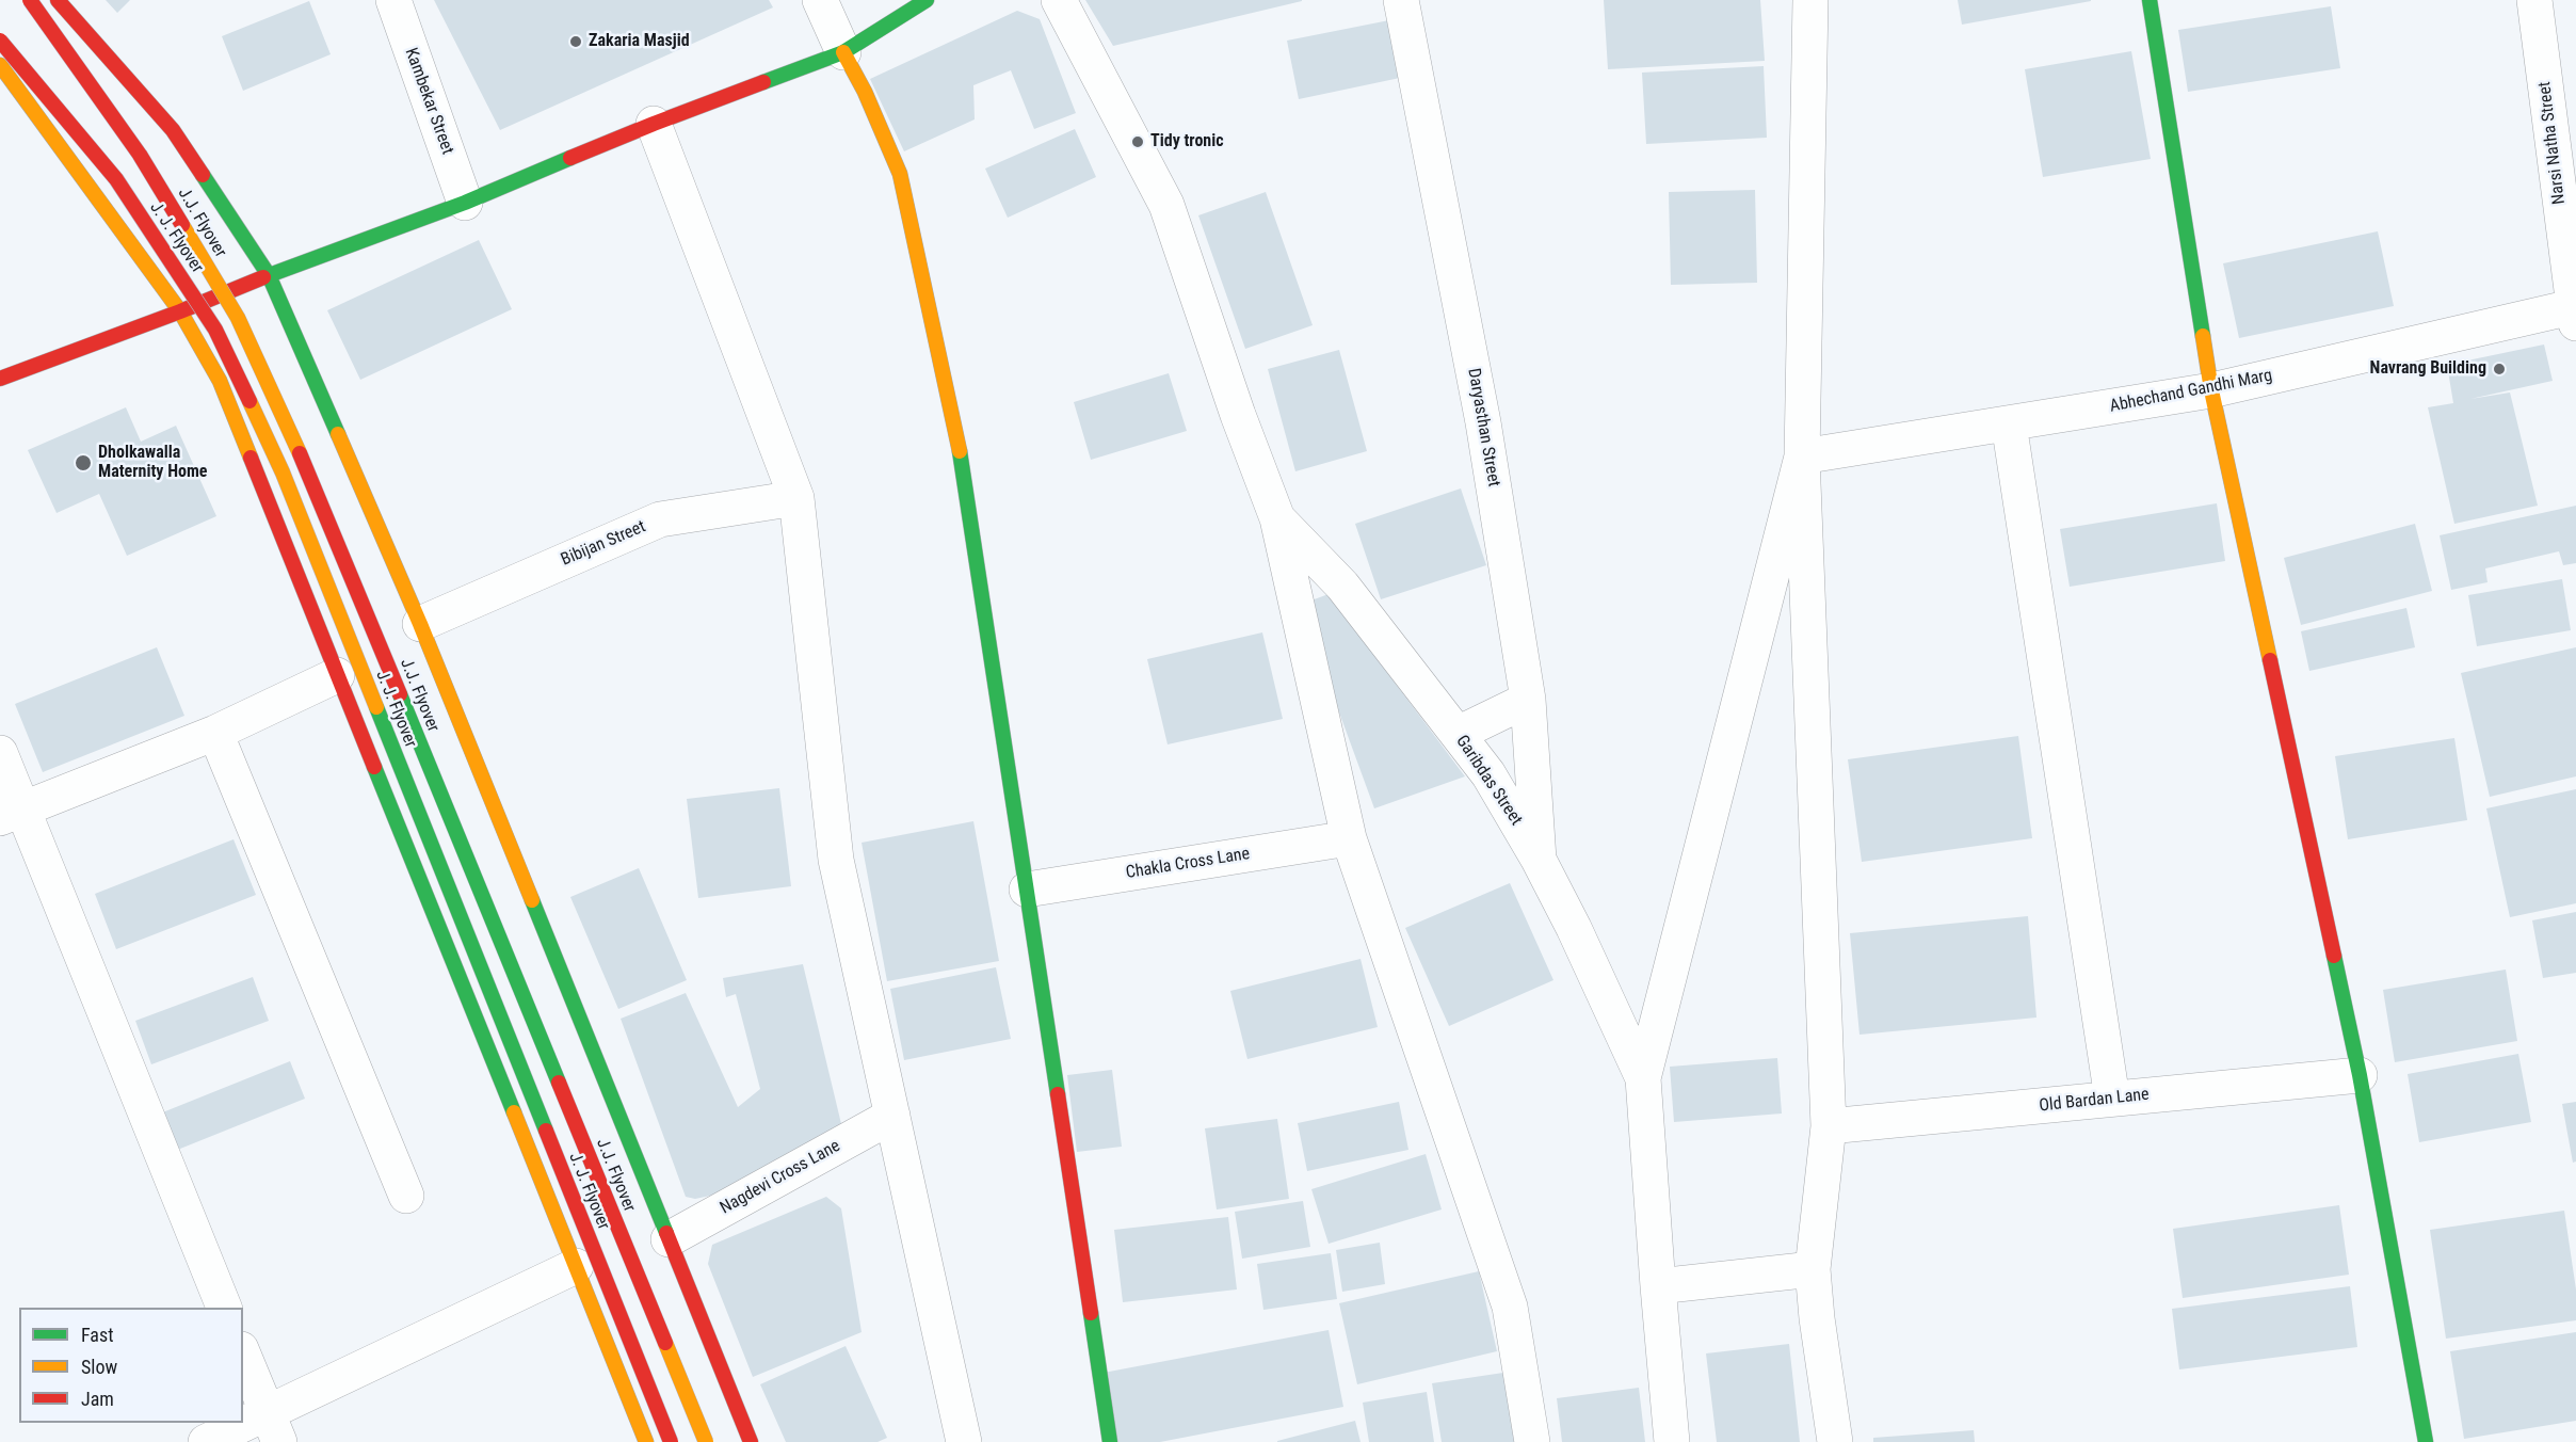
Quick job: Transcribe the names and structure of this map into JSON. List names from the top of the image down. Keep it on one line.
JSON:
{"streets":{"main road":["J.J. Flyover","J. J. Flyover"],"street":["Kambekar Street","Narsi Natha Street","Abhechand Gandhi Marg","Daryasthan Street","Bibijan Street","Garibdas Street","Chakla Cross Lane","Old Bardan Lane","Nagdevi Cross Lane"]},"crossings":[["Narsi Natha Street","Abhechand Gandhi Marg"],["Daryasthan Street","Garibdas Street"]],"places":["Zakaria Masjid","Tidy tronic","Navrang Building","Dholkawalla Maternity Home"],"legend":["Fast","Slow","Jam"]}
